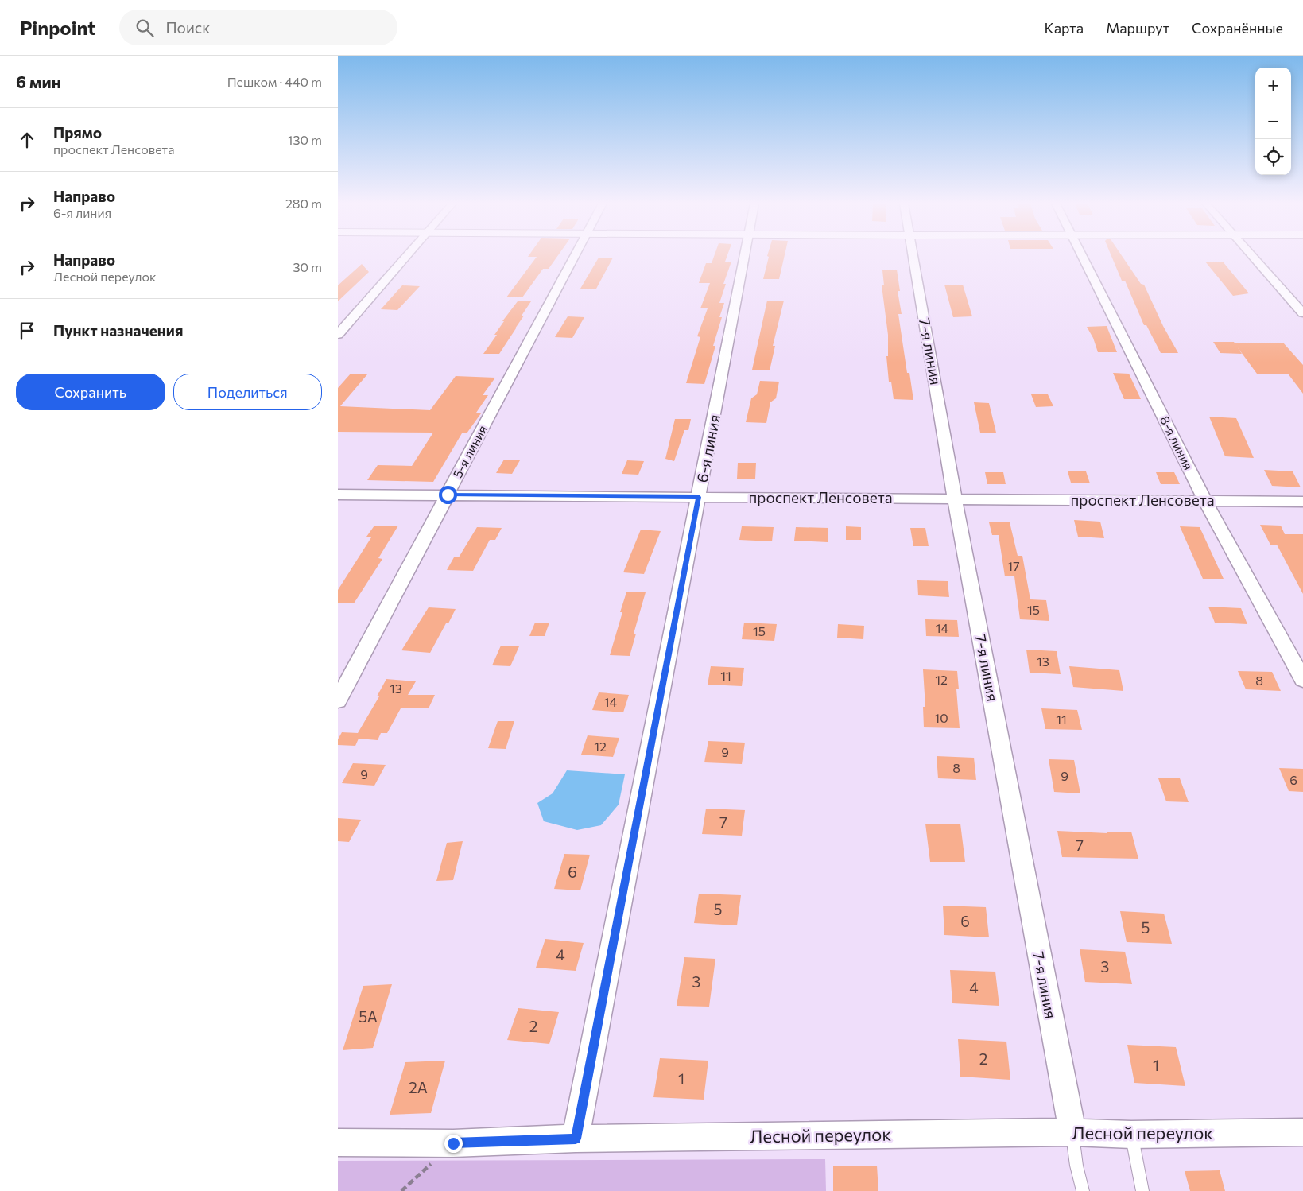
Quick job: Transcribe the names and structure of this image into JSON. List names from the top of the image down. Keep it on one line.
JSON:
{"streets":{"street":["7-я линия","8-я линия","6-я линия","5-я линия","проспект Ленсовета","Лесной переулок"]},"crossings":[["7-я линия","проспект Ленсовета"],["7-я линия","Лесной переулок"],["8-я линия","проспект Ленсовета"],["6-я линия","проспект Ленсовета"],["6-я линия","Лесной переулок"],["5-я линия","проспект Ленсовета"]],"house_numbers":["17","15","14","15","13","11","12","8","13","14","10","11","12","9","8","9","9","6","7","7","6","5","6","5","4","3","3","4","5А","2","2","1","1","2А"],"page":{"header":"Pinpoint","search":"Поиск","nav":["Карта","Маршрут","Сохранённые"],"heading":["6 мин","Пешком · 440 m"],"map_buttons":["+","−"],"list":[["Прямо","проспект Ленсовета","130 m"],["Направо","6-я линия","280 m"],["Направо","Лесной переулок","30 m"],"Пункт назначения"],"buttons":["Сохранить","Поделиться"]}}
